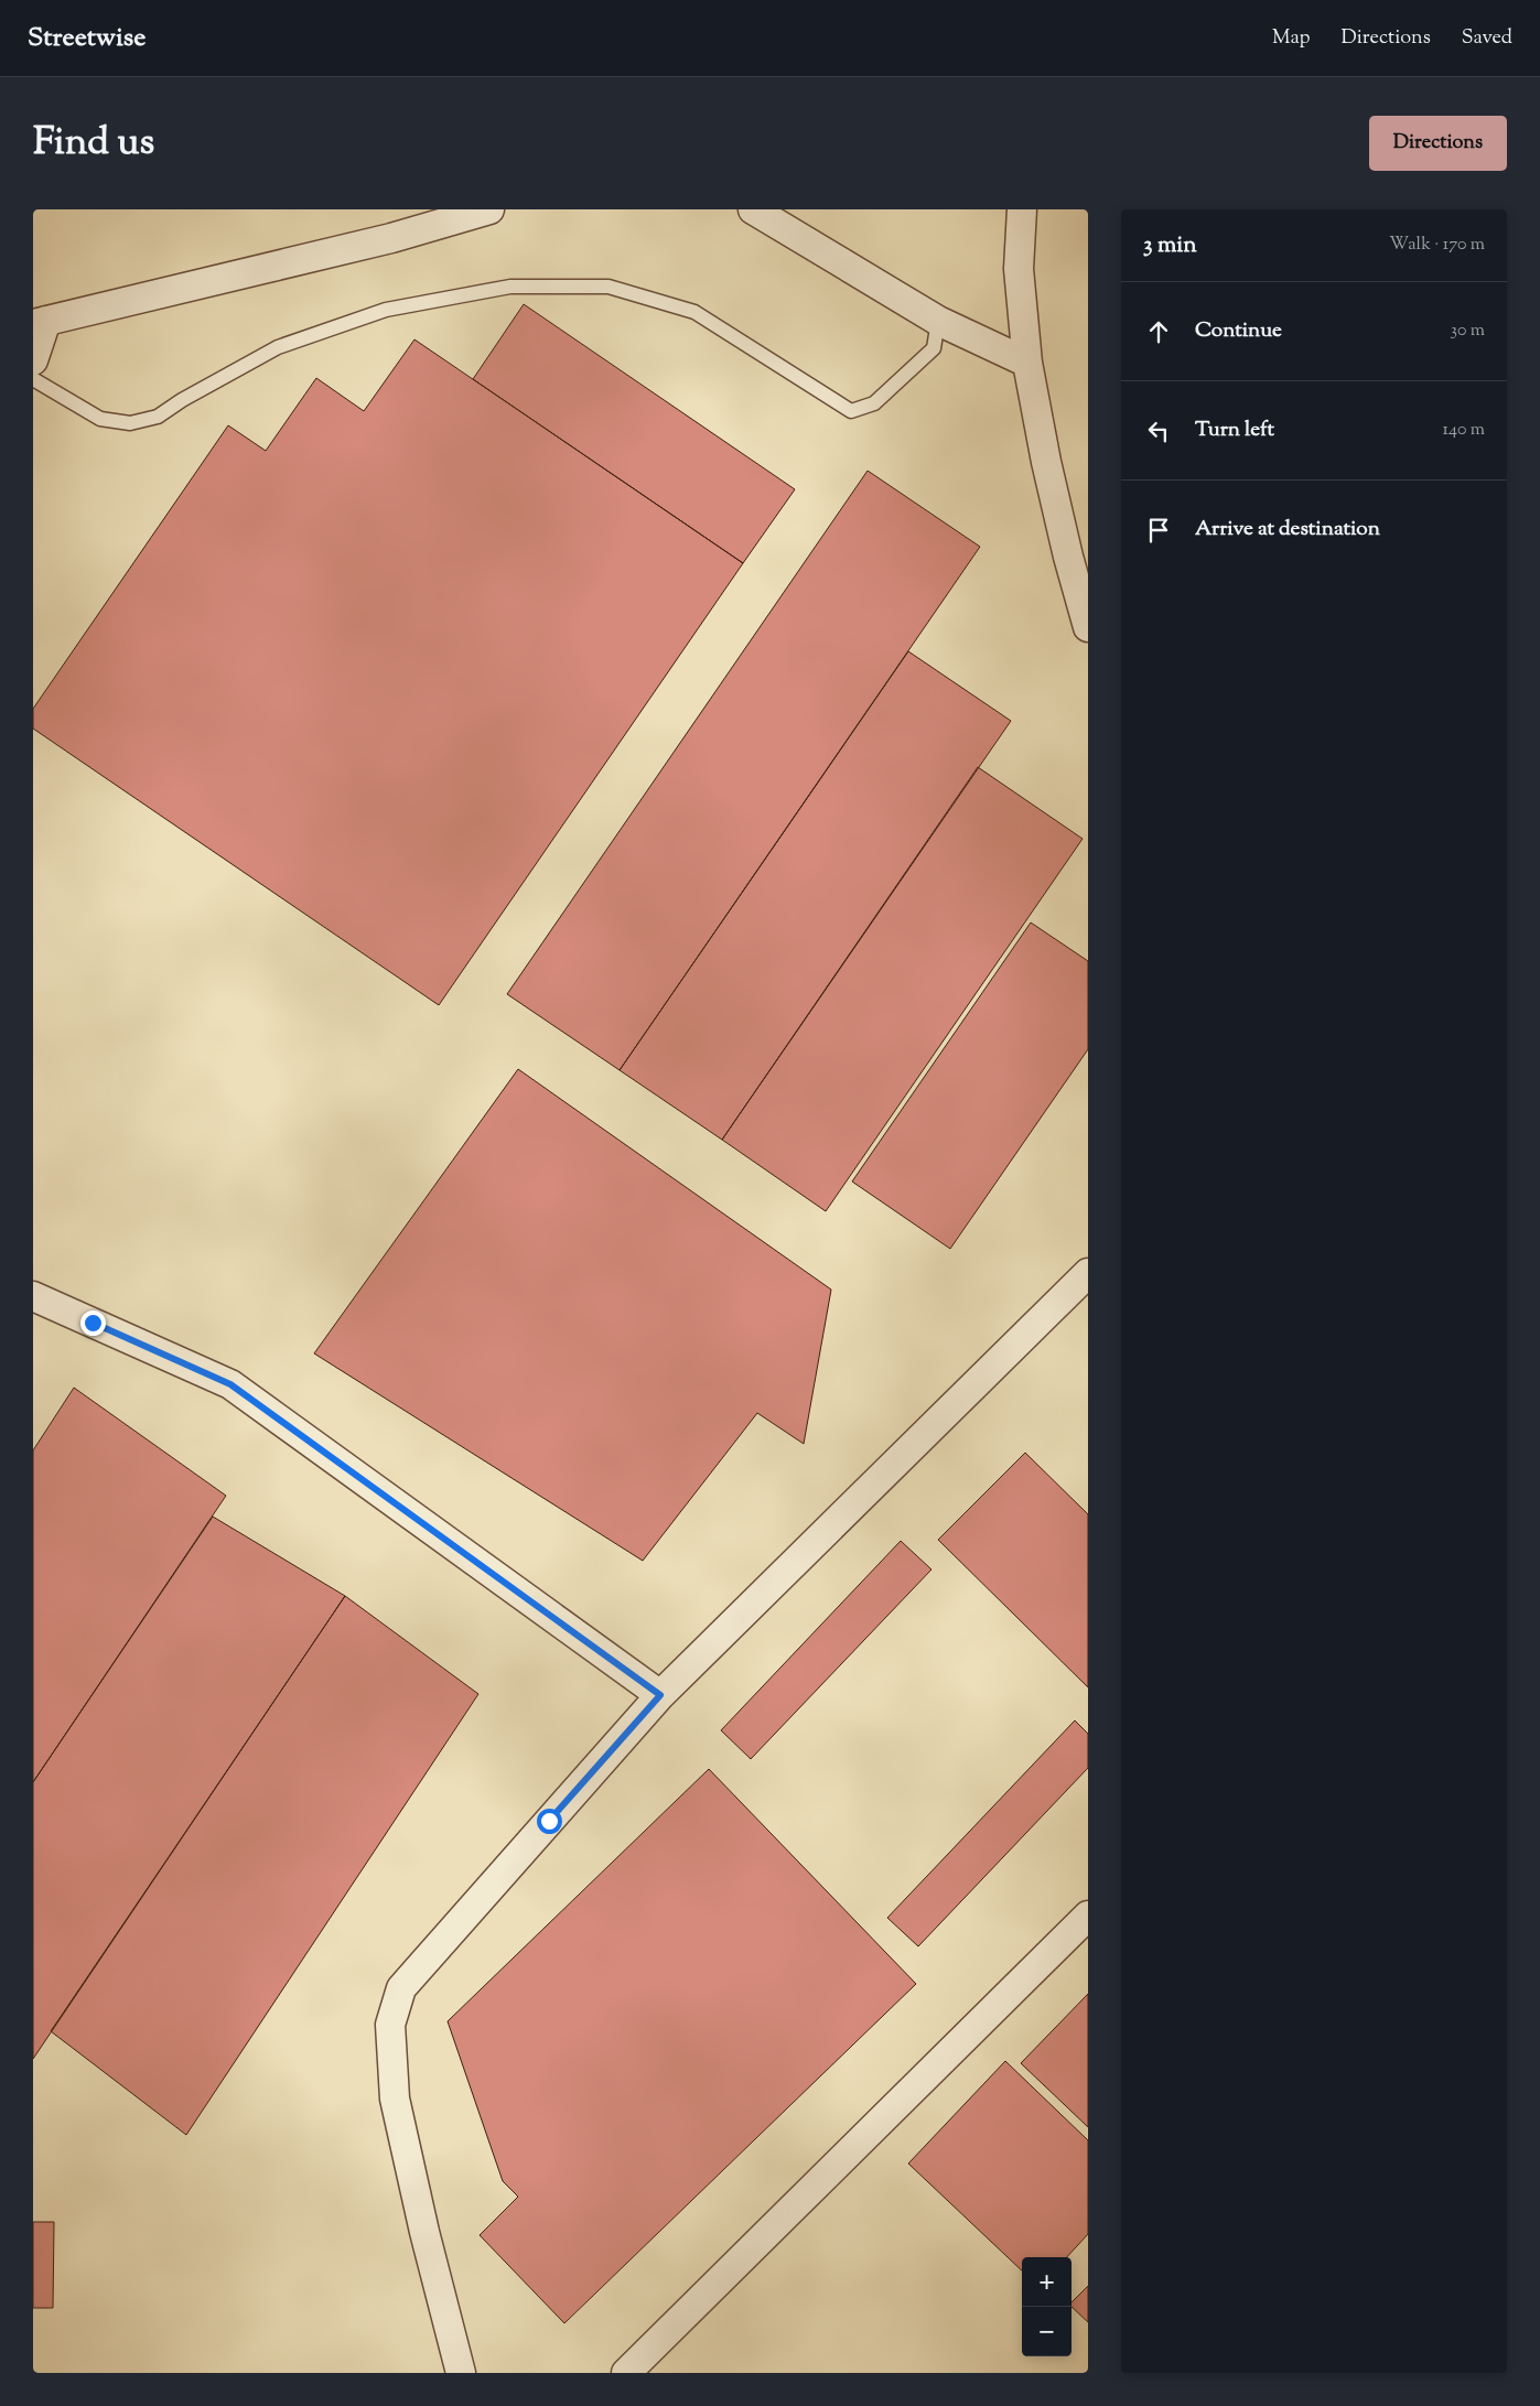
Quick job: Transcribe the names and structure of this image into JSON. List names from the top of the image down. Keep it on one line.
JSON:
{"page":{"header":"Streetwise","nav":["Map","Directions","Saved"],"title":"Find us","buttons":"Directions","heading":["3 min","Walk · 170 m"],"list":[["Continue","30 m"],["Turn left","140 m"],"Arrive at destination"],"map_buttons":["+","−"]}}
